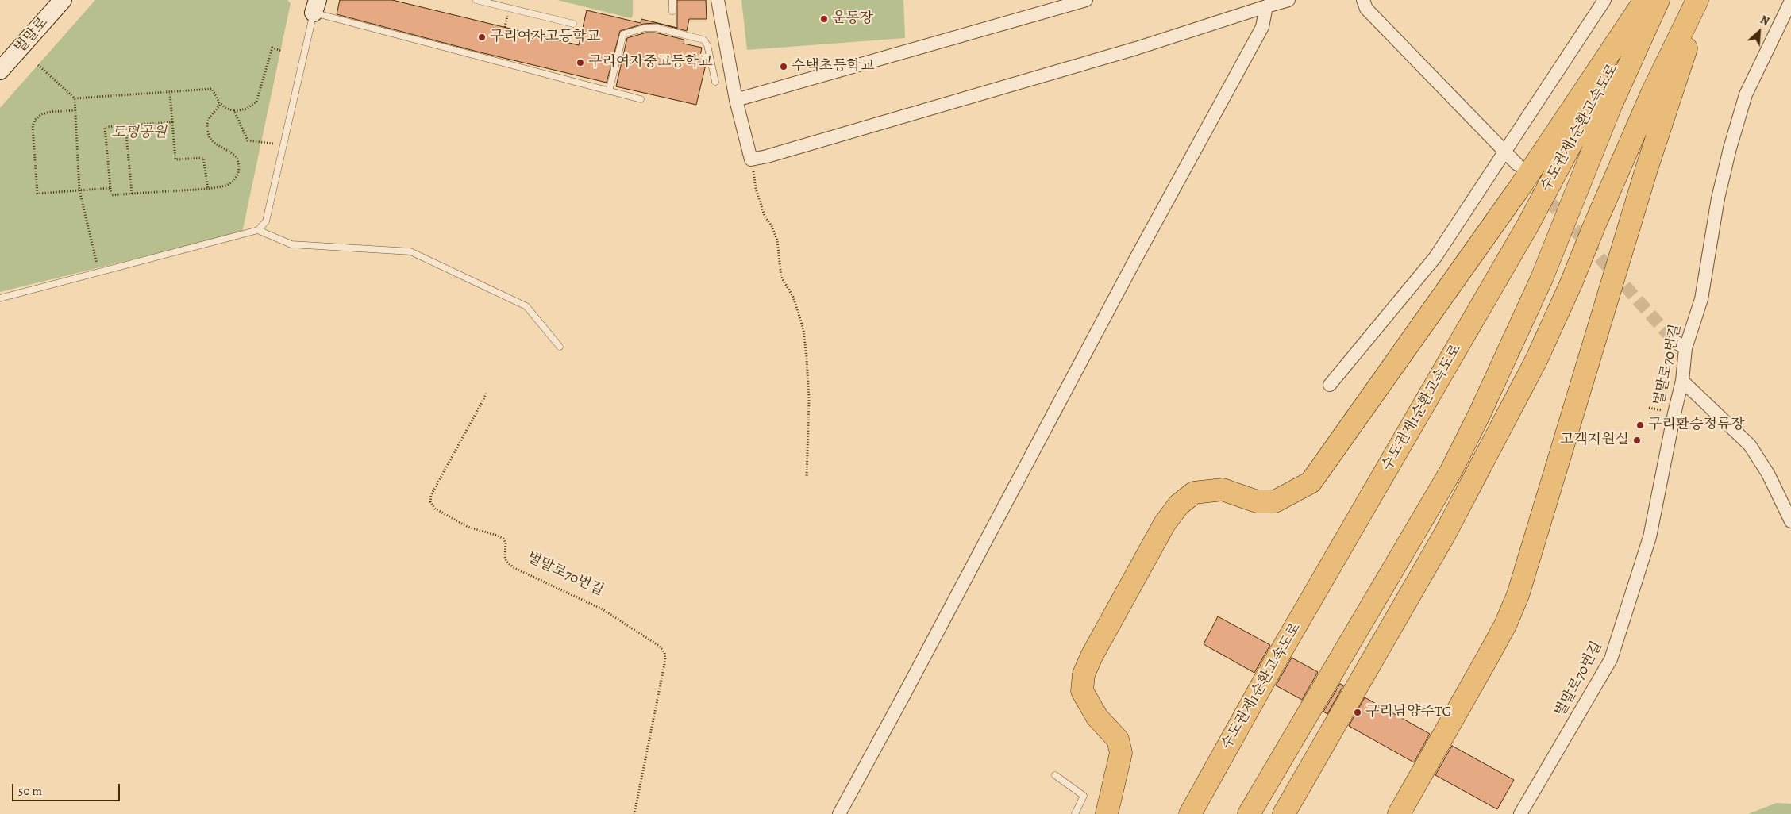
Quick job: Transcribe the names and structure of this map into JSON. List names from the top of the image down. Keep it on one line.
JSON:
{"streets":{"highway":["수도권제1순환고속도로"],"street":["벌말로","벌말로70번길"]},"parks":["토평공원"],"places":["운동장","구리여자고등학교","구리여자중고등학교","수택초등학교","구리환승정류장","고객지원실","구리남양주TG"],"scale_bar":"50 m","north":"top right"}
